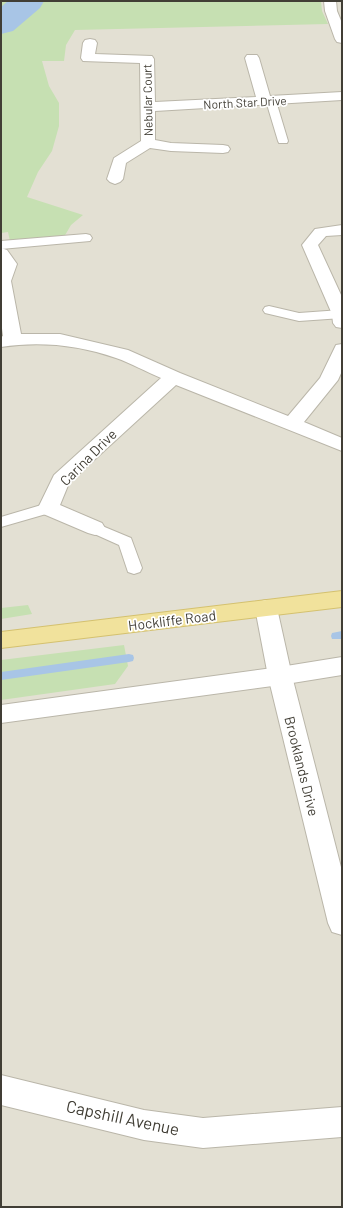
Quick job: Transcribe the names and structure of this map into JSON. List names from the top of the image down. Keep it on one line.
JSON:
{"streets":{"main road":["Hockliffe Road"],"street":["Nebular Court","North Star Drive","Carina Drive","Brooklands Drive","Capshill Avenue"]},"crossings":[["Nebular Court","North Star Drive"],["Hockliffe Road","Brooklands Drive"]]}
